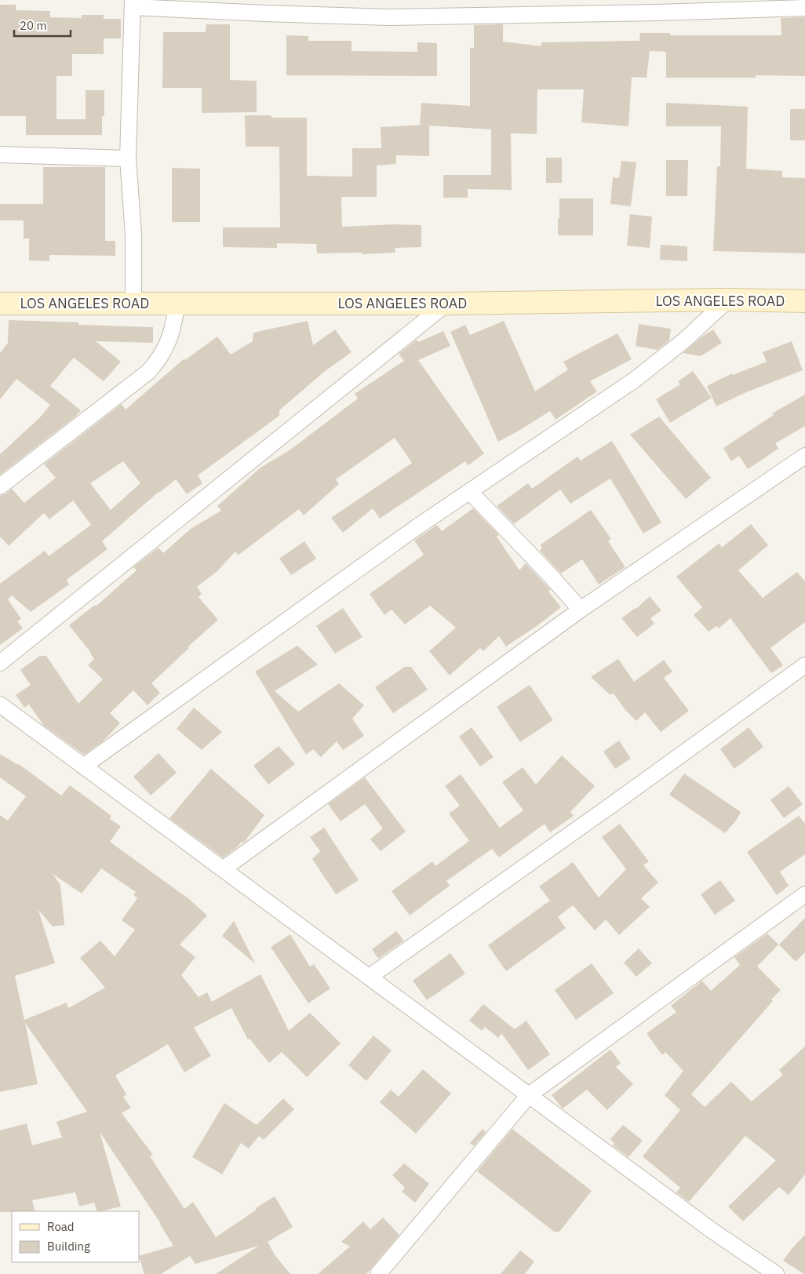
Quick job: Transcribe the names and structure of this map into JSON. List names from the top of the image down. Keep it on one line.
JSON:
{"streets":{"main road":["LOS ANGELES ROAD"]},"legend":["Road","Building"],"scale_bar":"20 m"}
